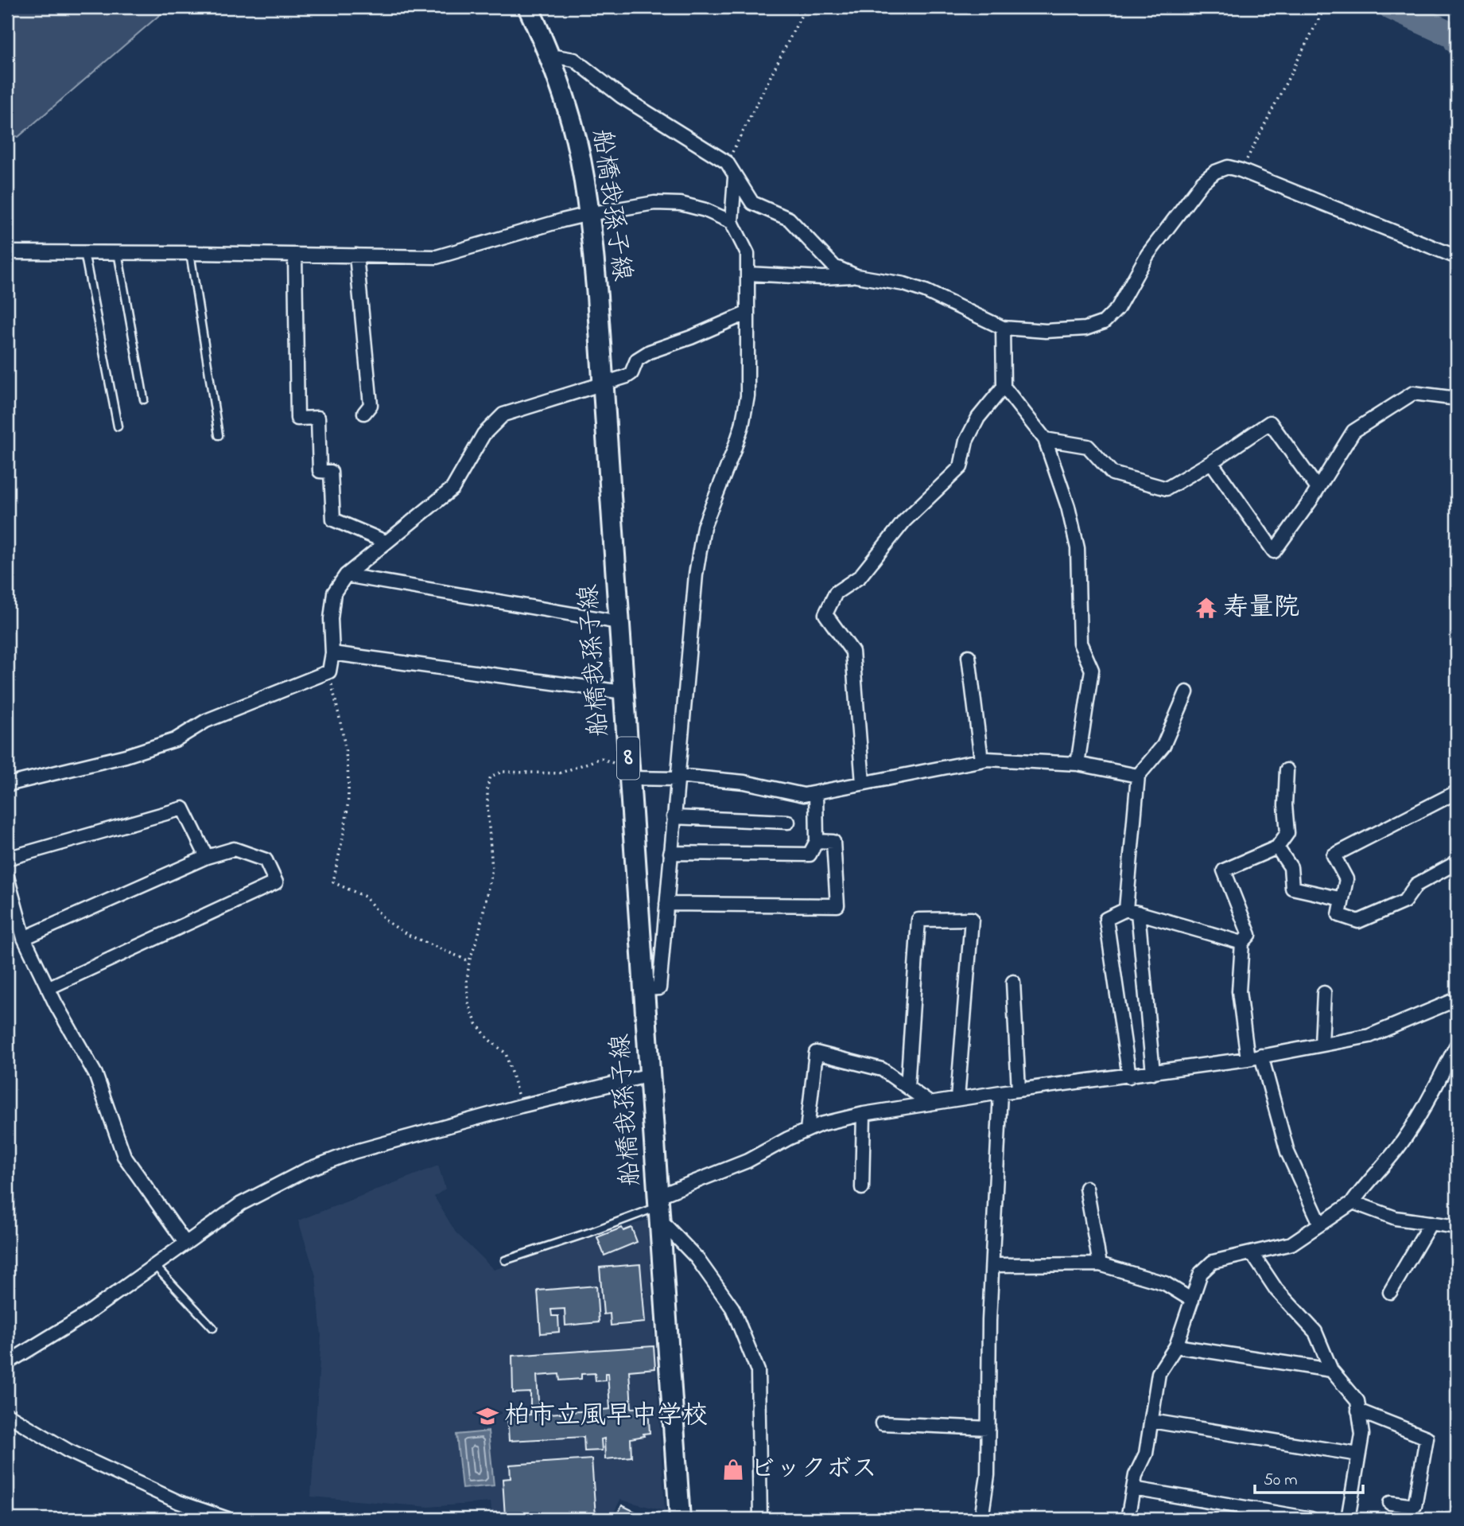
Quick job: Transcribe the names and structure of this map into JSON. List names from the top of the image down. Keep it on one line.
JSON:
{"streets":{"main road":["船橋我孫子線","8"]},"places":{"temple":["寿量院"],"school or university":["柏市立風早中学校"],"shop":["ビックボス"]},"scale_bar":"50 m"}
